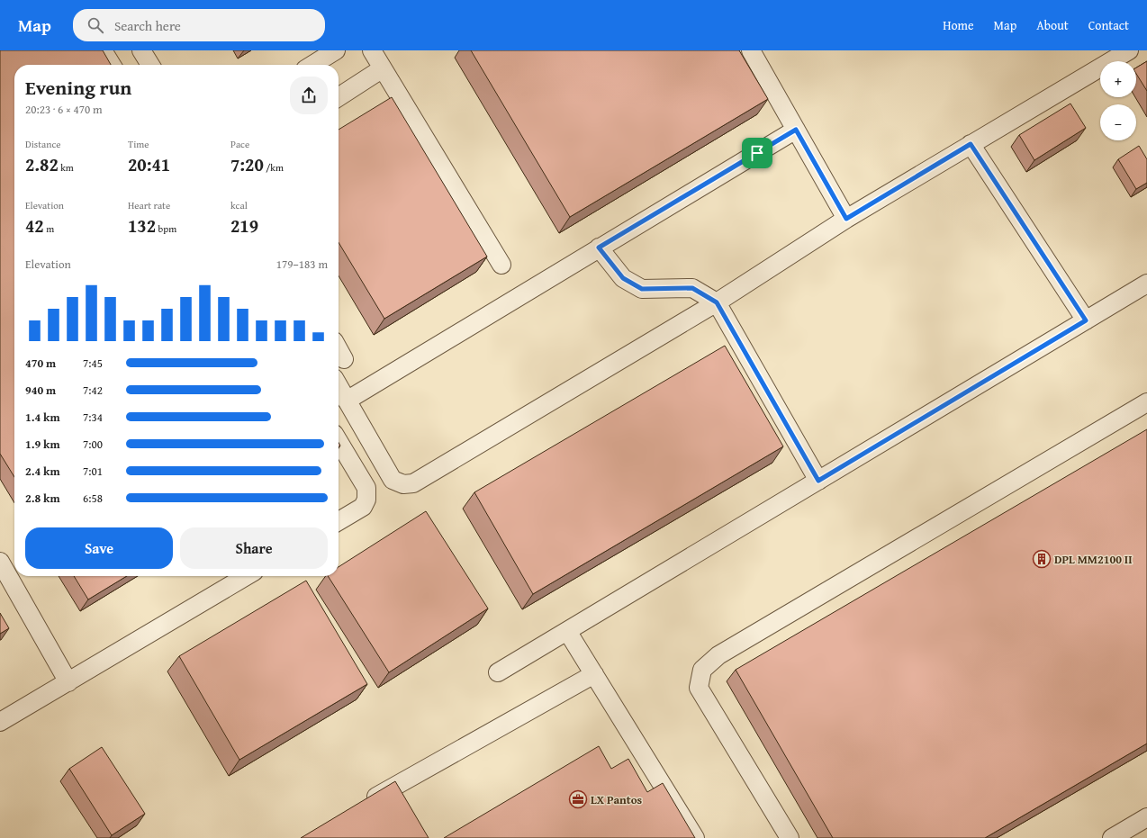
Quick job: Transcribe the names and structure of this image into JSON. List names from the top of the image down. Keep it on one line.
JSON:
{"places":{"building":["DPL MM2100 II"],"office":["LX Pantos"]},"page":{"header":"Map","search":"Search here","nav":["Home","Map","About","Contact"],"map_buttons":["+","−"],"heading":["Evening run","20:23 · 6 × 470 m"],"stats":[["Distance","2.82 km"],["Time","20:41"],["Pace","7:20 /km"],["Elevation","42 m"],["Heart rate","132 bpm"],["kcal","219"]],"chart":["Elevation","179–183 m"],"list":[{"name":"470 m","note":"7:45"},{"name":"940 m","note":"7:42"},{"name":"1.4 km","note":"7:34"},{"name":"1.9 km","note":"7:00"},{"name":"2.4 km","note":"7:01"},{"name":"2.8 km","note":"6:58"}],"buttons":["Save","Share"]}}
